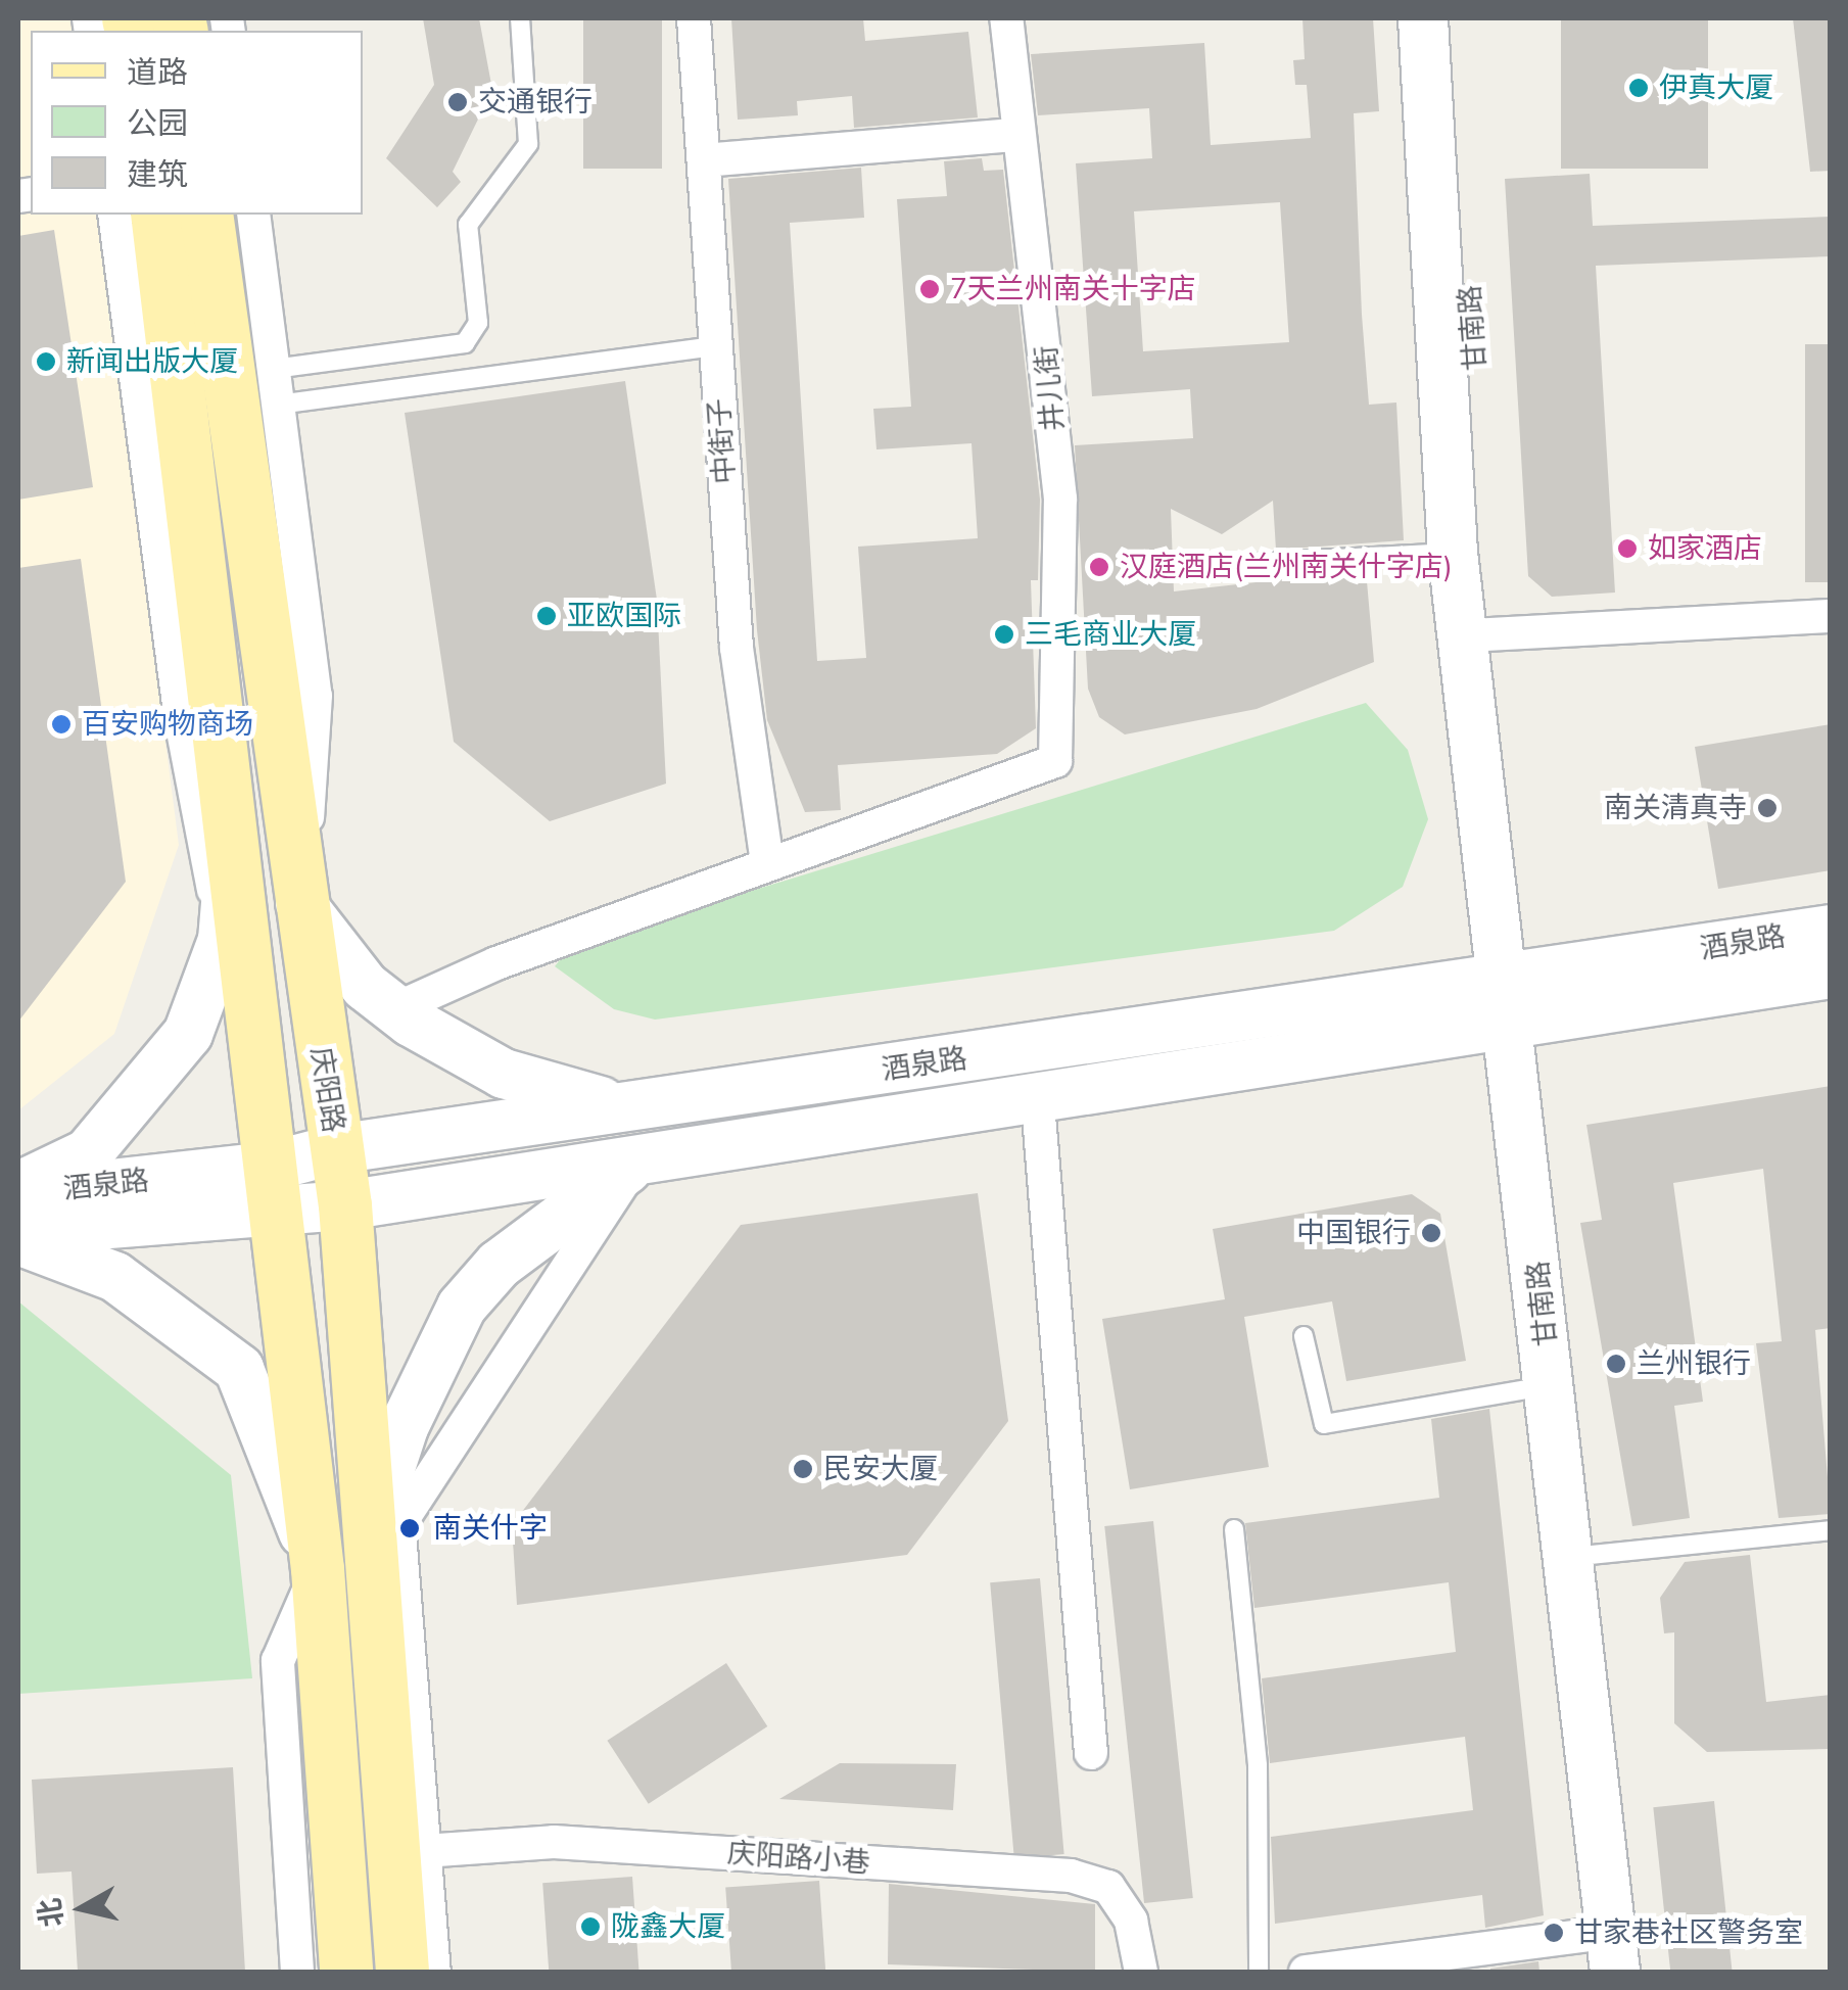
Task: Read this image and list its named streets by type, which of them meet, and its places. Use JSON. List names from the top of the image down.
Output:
{
  "streets": {
    "main road": ["甘南路", "酒泉路", "庆阳路"],
    "street": ["井儿街", "中街子", "庆阳路小巷"]
  },
  "crossings": [
    ["甘南路", "酒泉路"],
    ["井儿街", "中街子"],
    ["酒泉路", "庆阳路"],
    ["庆阳路", "庆阳路小巷"]
  ],
  "places": [
    "伊真大厦",
    "交通银行",
    "7天兰州南关十字店",
    "新闻出版大厦",
    "如家酒店",
    "汉庭酒店(兰州南关什字店)",
    "亚欧国际",
    "三毛商业大厦",
    "百安购物商场",
    "南关清真寺",
    "中国银行",
    "兰州银行",
    "民安大厦",
    "南关什字",
    "陇鑫大厦",
    "甘家巷社区警务室"
  ],
  "legend": ["道路", "公园", "建筑"],
  "north": "left"
}
